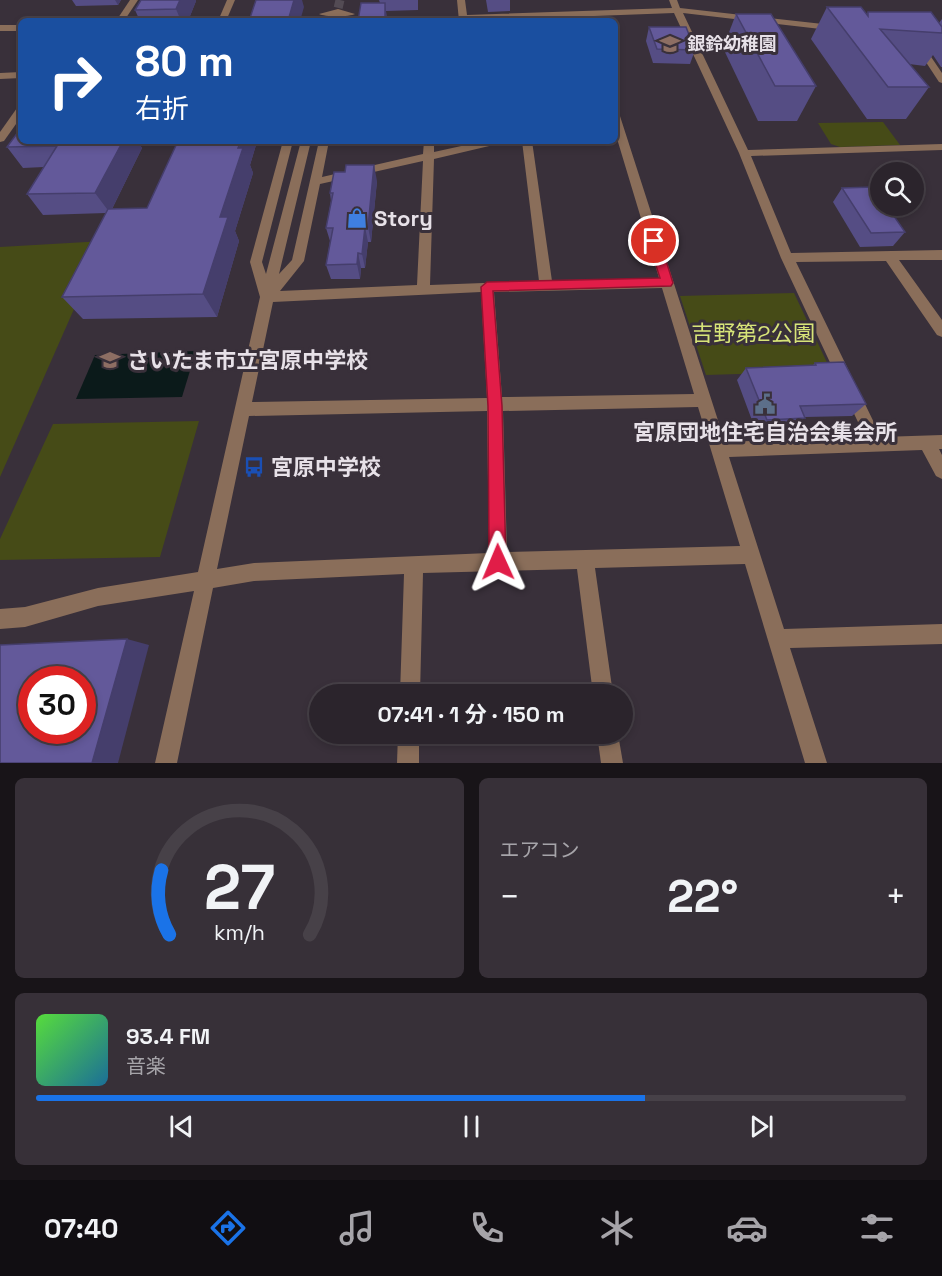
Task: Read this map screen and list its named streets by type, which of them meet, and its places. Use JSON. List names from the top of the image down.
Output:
{
  "parks": ["吉野第2公園"],
  "places": {
    "school or university": ["銀鈴幼稚園", "さいたま市立宮原中学校"],
    "shop": ["Story"],
    "public building": ["宮原団地住宅自治会集会所"],
    "bus stop": ["宮原中学校"]
  },
  "page": {
    "turn": ["80 m", "右折"],
    "limit": "30",
    "trip": "07:41 · 1 分 · 150 m",
    "tile": "エアコン",
    "heat": ["−", "22°", "+"],
    "song": ["93.4 FM", "音楽"],
    "tabs": "07:40",
    "gauge": ["27", "km/h"]
  }
}
